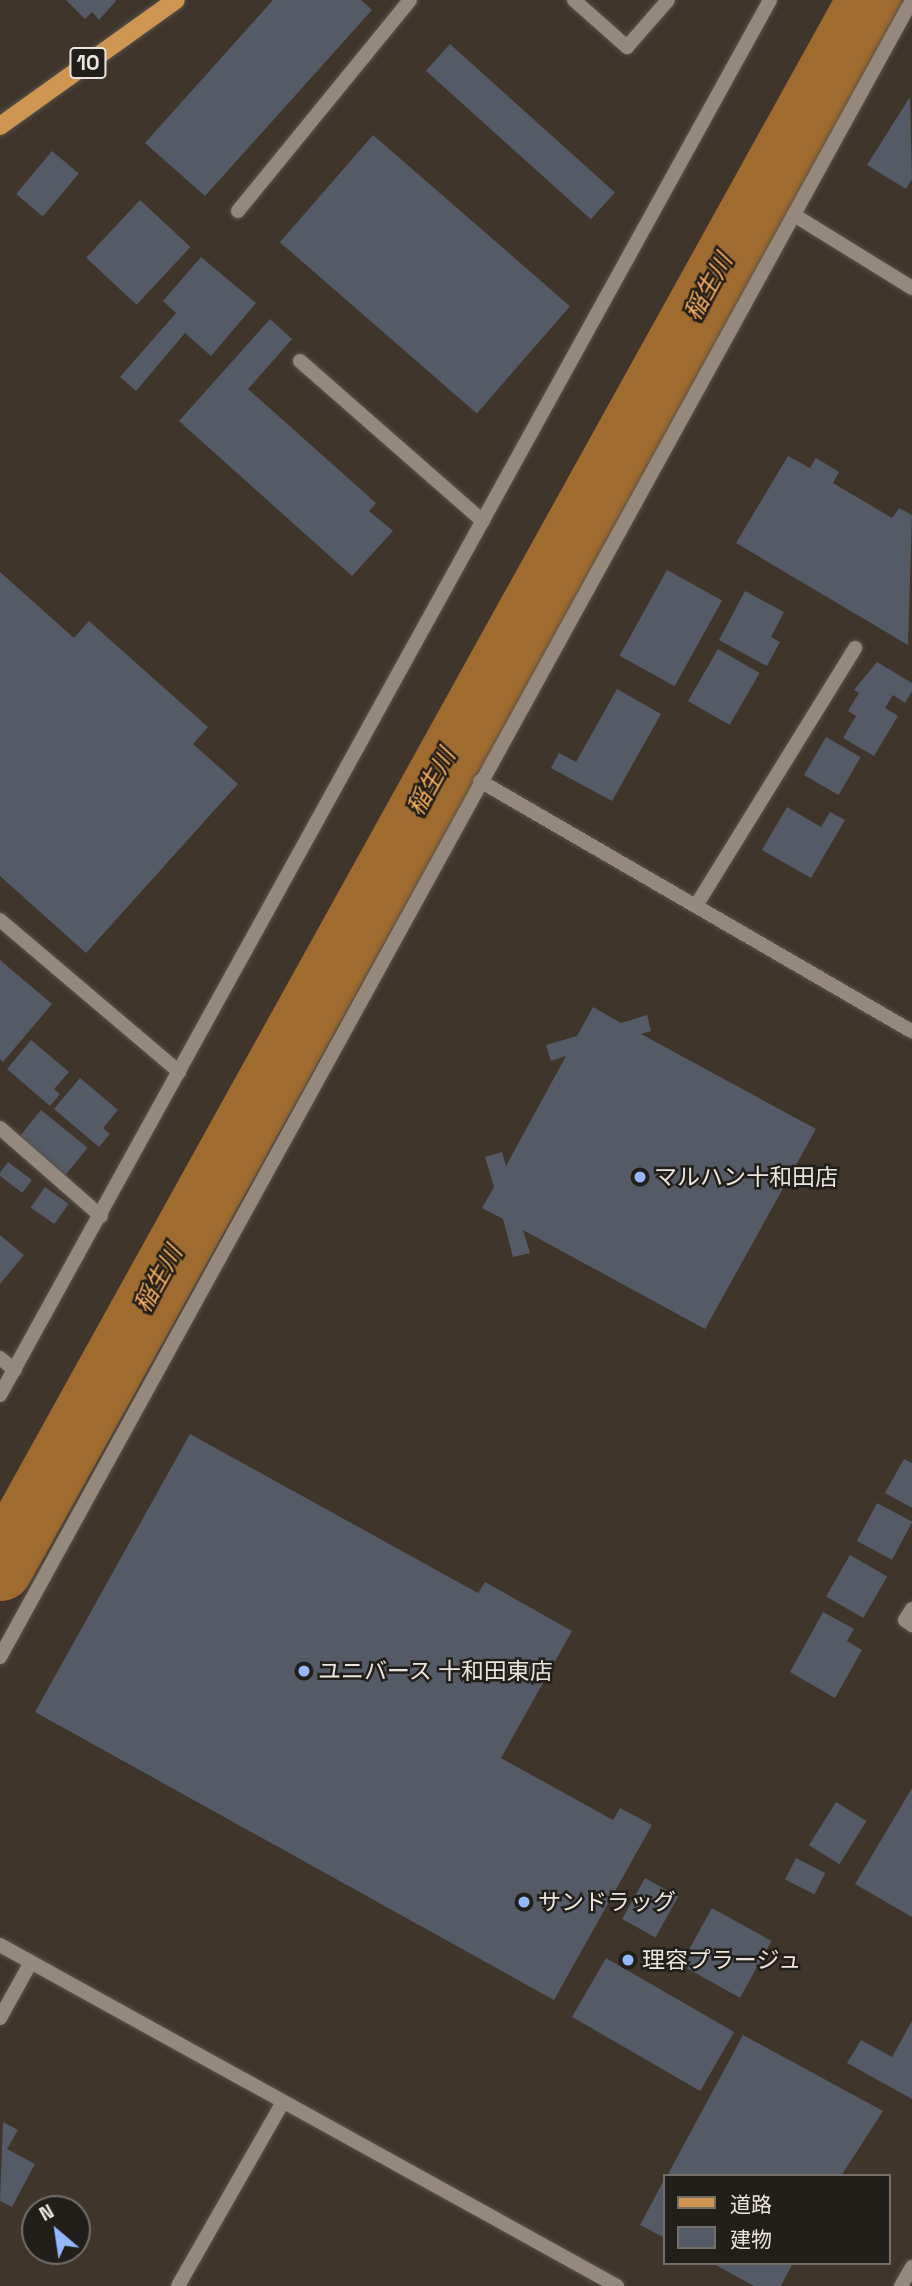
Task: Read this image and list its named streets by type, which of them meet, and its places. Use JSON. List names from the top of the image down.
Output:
{
  "streets": {
    "main road": ["10"]
  },
  "water": ["稲生川"],
  "places": [
    "マルハン十和田店",
    "ユニバース 十和田東店",
    "サンドラッグ",
    "理容プラージュ"
  ],
  "legend": ["道路", "建物"],
  "north": "top left"
}
